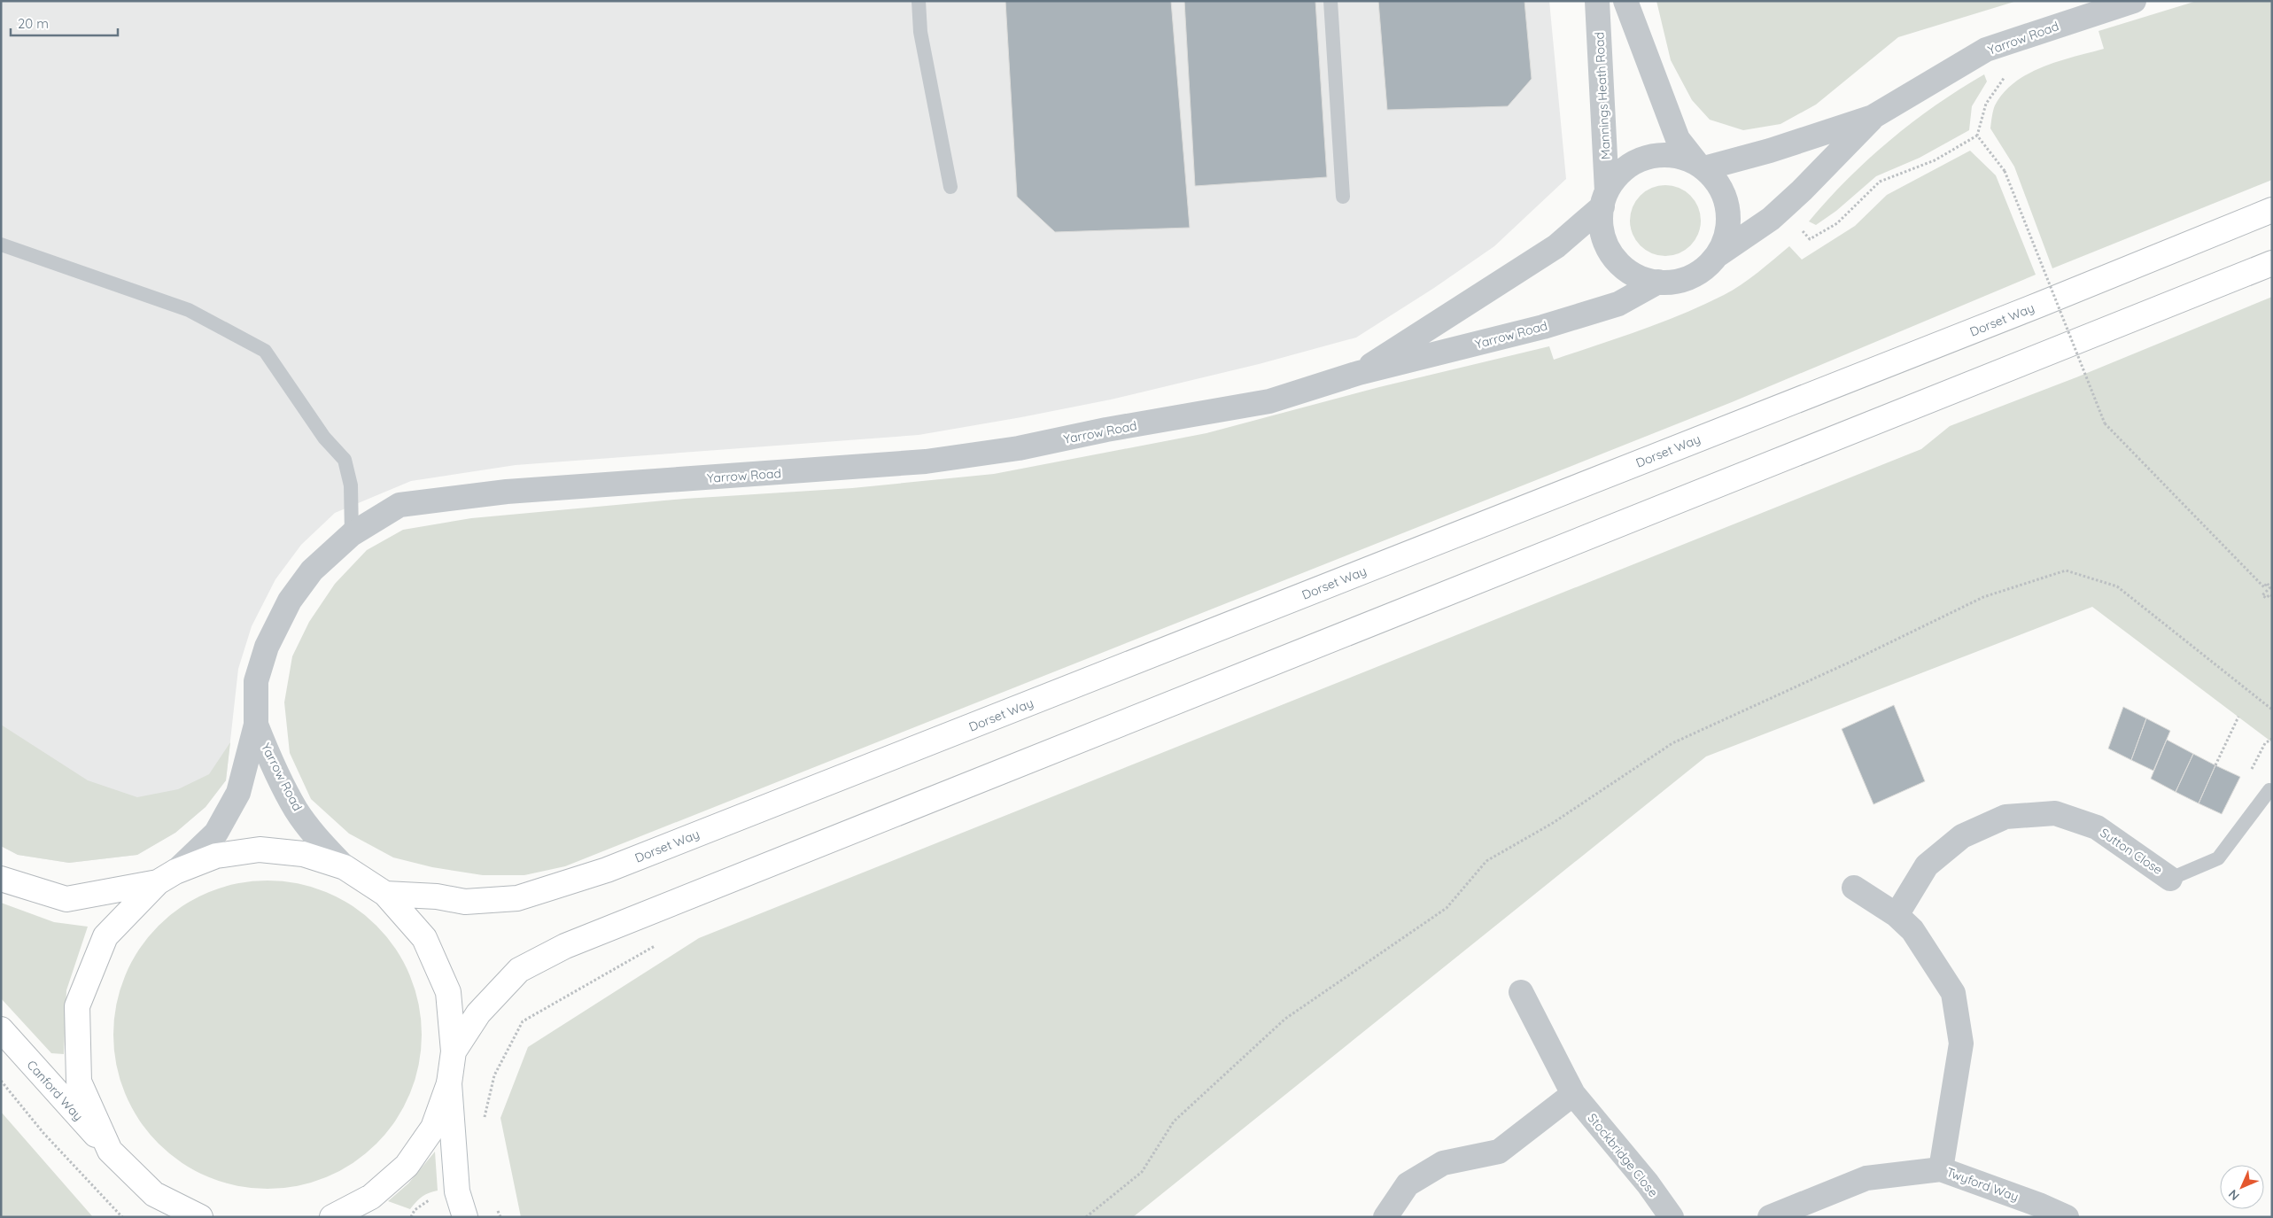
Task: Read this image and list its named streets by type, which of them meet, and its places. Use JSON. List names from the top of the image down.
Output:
{
  "streets": {
    "main road": ["Dorset Way", "Canford Way"],
    "street": [
      "Yarrow Road",
      "Mannings Heath Road",
      "Sutton Close",
      "Stockbridge Close",
      "Twyford Way"
    ]
  },
  "crossings": [
    ["Yarrow Road", "Mannings Heath Road"]
  ],
  "scale_bar": "20 m",
  "north": "bottom left"
}
